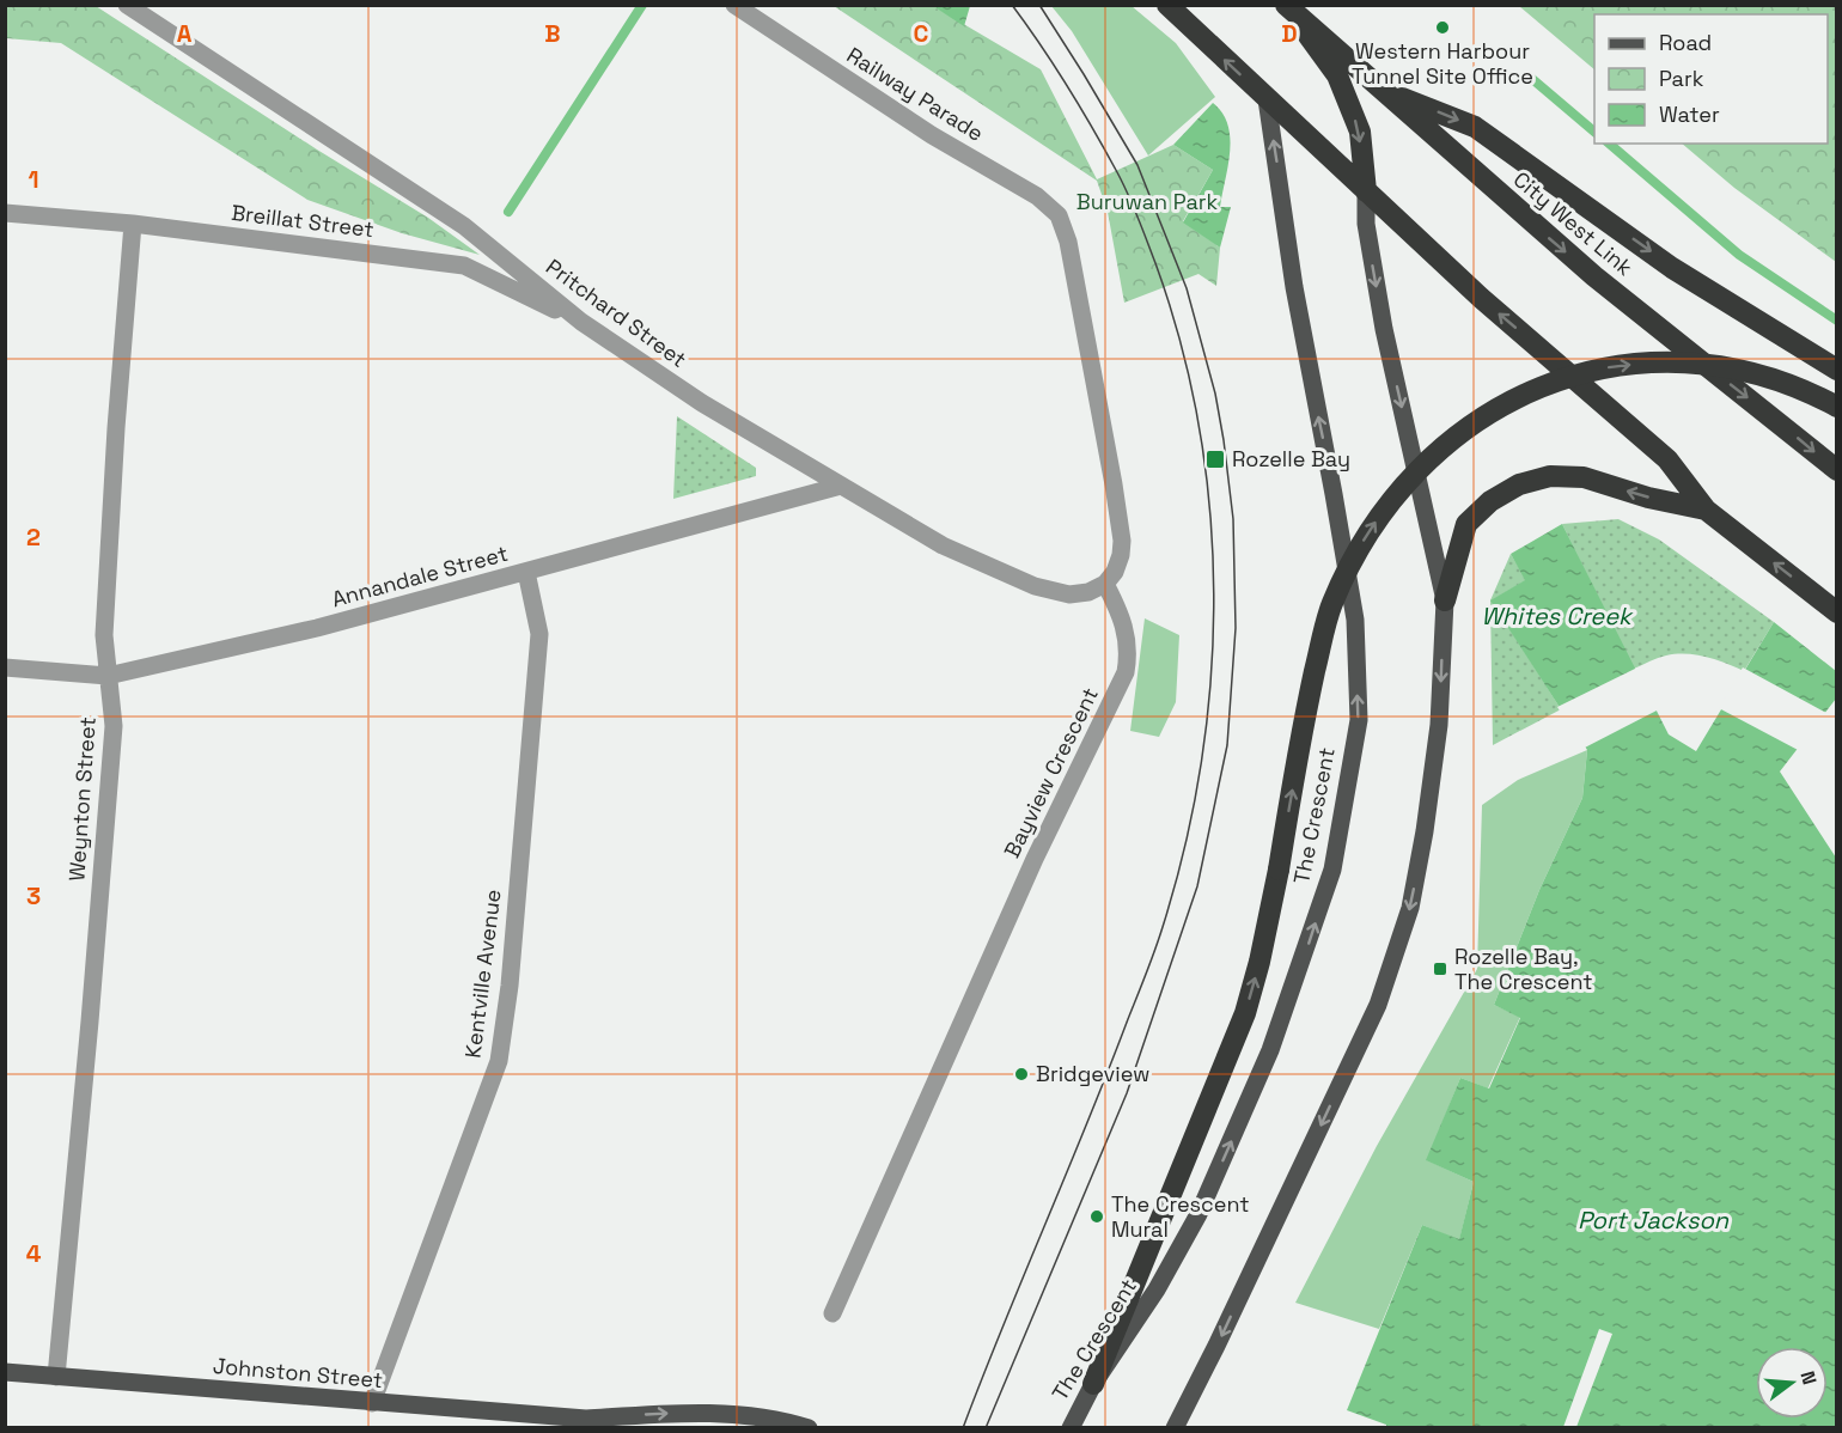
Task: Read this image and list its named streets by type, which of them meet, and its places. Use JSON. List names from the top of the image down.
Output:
{
  "streets": {
    "highway": ["City West Link"],
    "main road": ["The Crescent", "Johnston Street"],
    "street": [
      "Railway Parade",
      "Breillat Street",
      "Pritchard Street",
      "Annandale Street",
      "Bayview Crescent",
      "Weynton Street",
      "Kentville Avenue"
    ]
  },
  "crossings": [
    ["Railway Parade", "Pritchard Street"],
    ["Railway Parade", "Bayview Crescent"],
    ["Breillat Street", "Pritchard Street"],
    ["Breillat Street", "Weynton Street"],
    ["Pritchard Street", "Annandale Street"],
    ["Pritchard Street", "Bayview Crescent"],
    ["Annandale Street", "Weynton Street"],
    ["Annandale Street", "Kentville Avenue"],
    ["Weynton Street", "Johnston Street"],
    ["Kentville Avenue", "Johnston Street"]
  ],
  "water": ["Whites Creek", "Port Jackson"],
  "parks": ["Buruwan Park"],
  "places": {
    "other": ["Western Harbour Tunnel Site Office", "Bridgeview", "The Crescent Mural"],
    "transit": ["Rozelle Bay", "Rozelle Bay, The Crescent"]
  },
  "legend": ["Road", "Park", "Water"],
  "north": "right",
  "grid": {
    "columns": [
      "A",
      "B",
      "C",
      "D"
    ],
    "rows": [
      "1",
      "2",
      "3",
      "4"
    ]
  }
}
